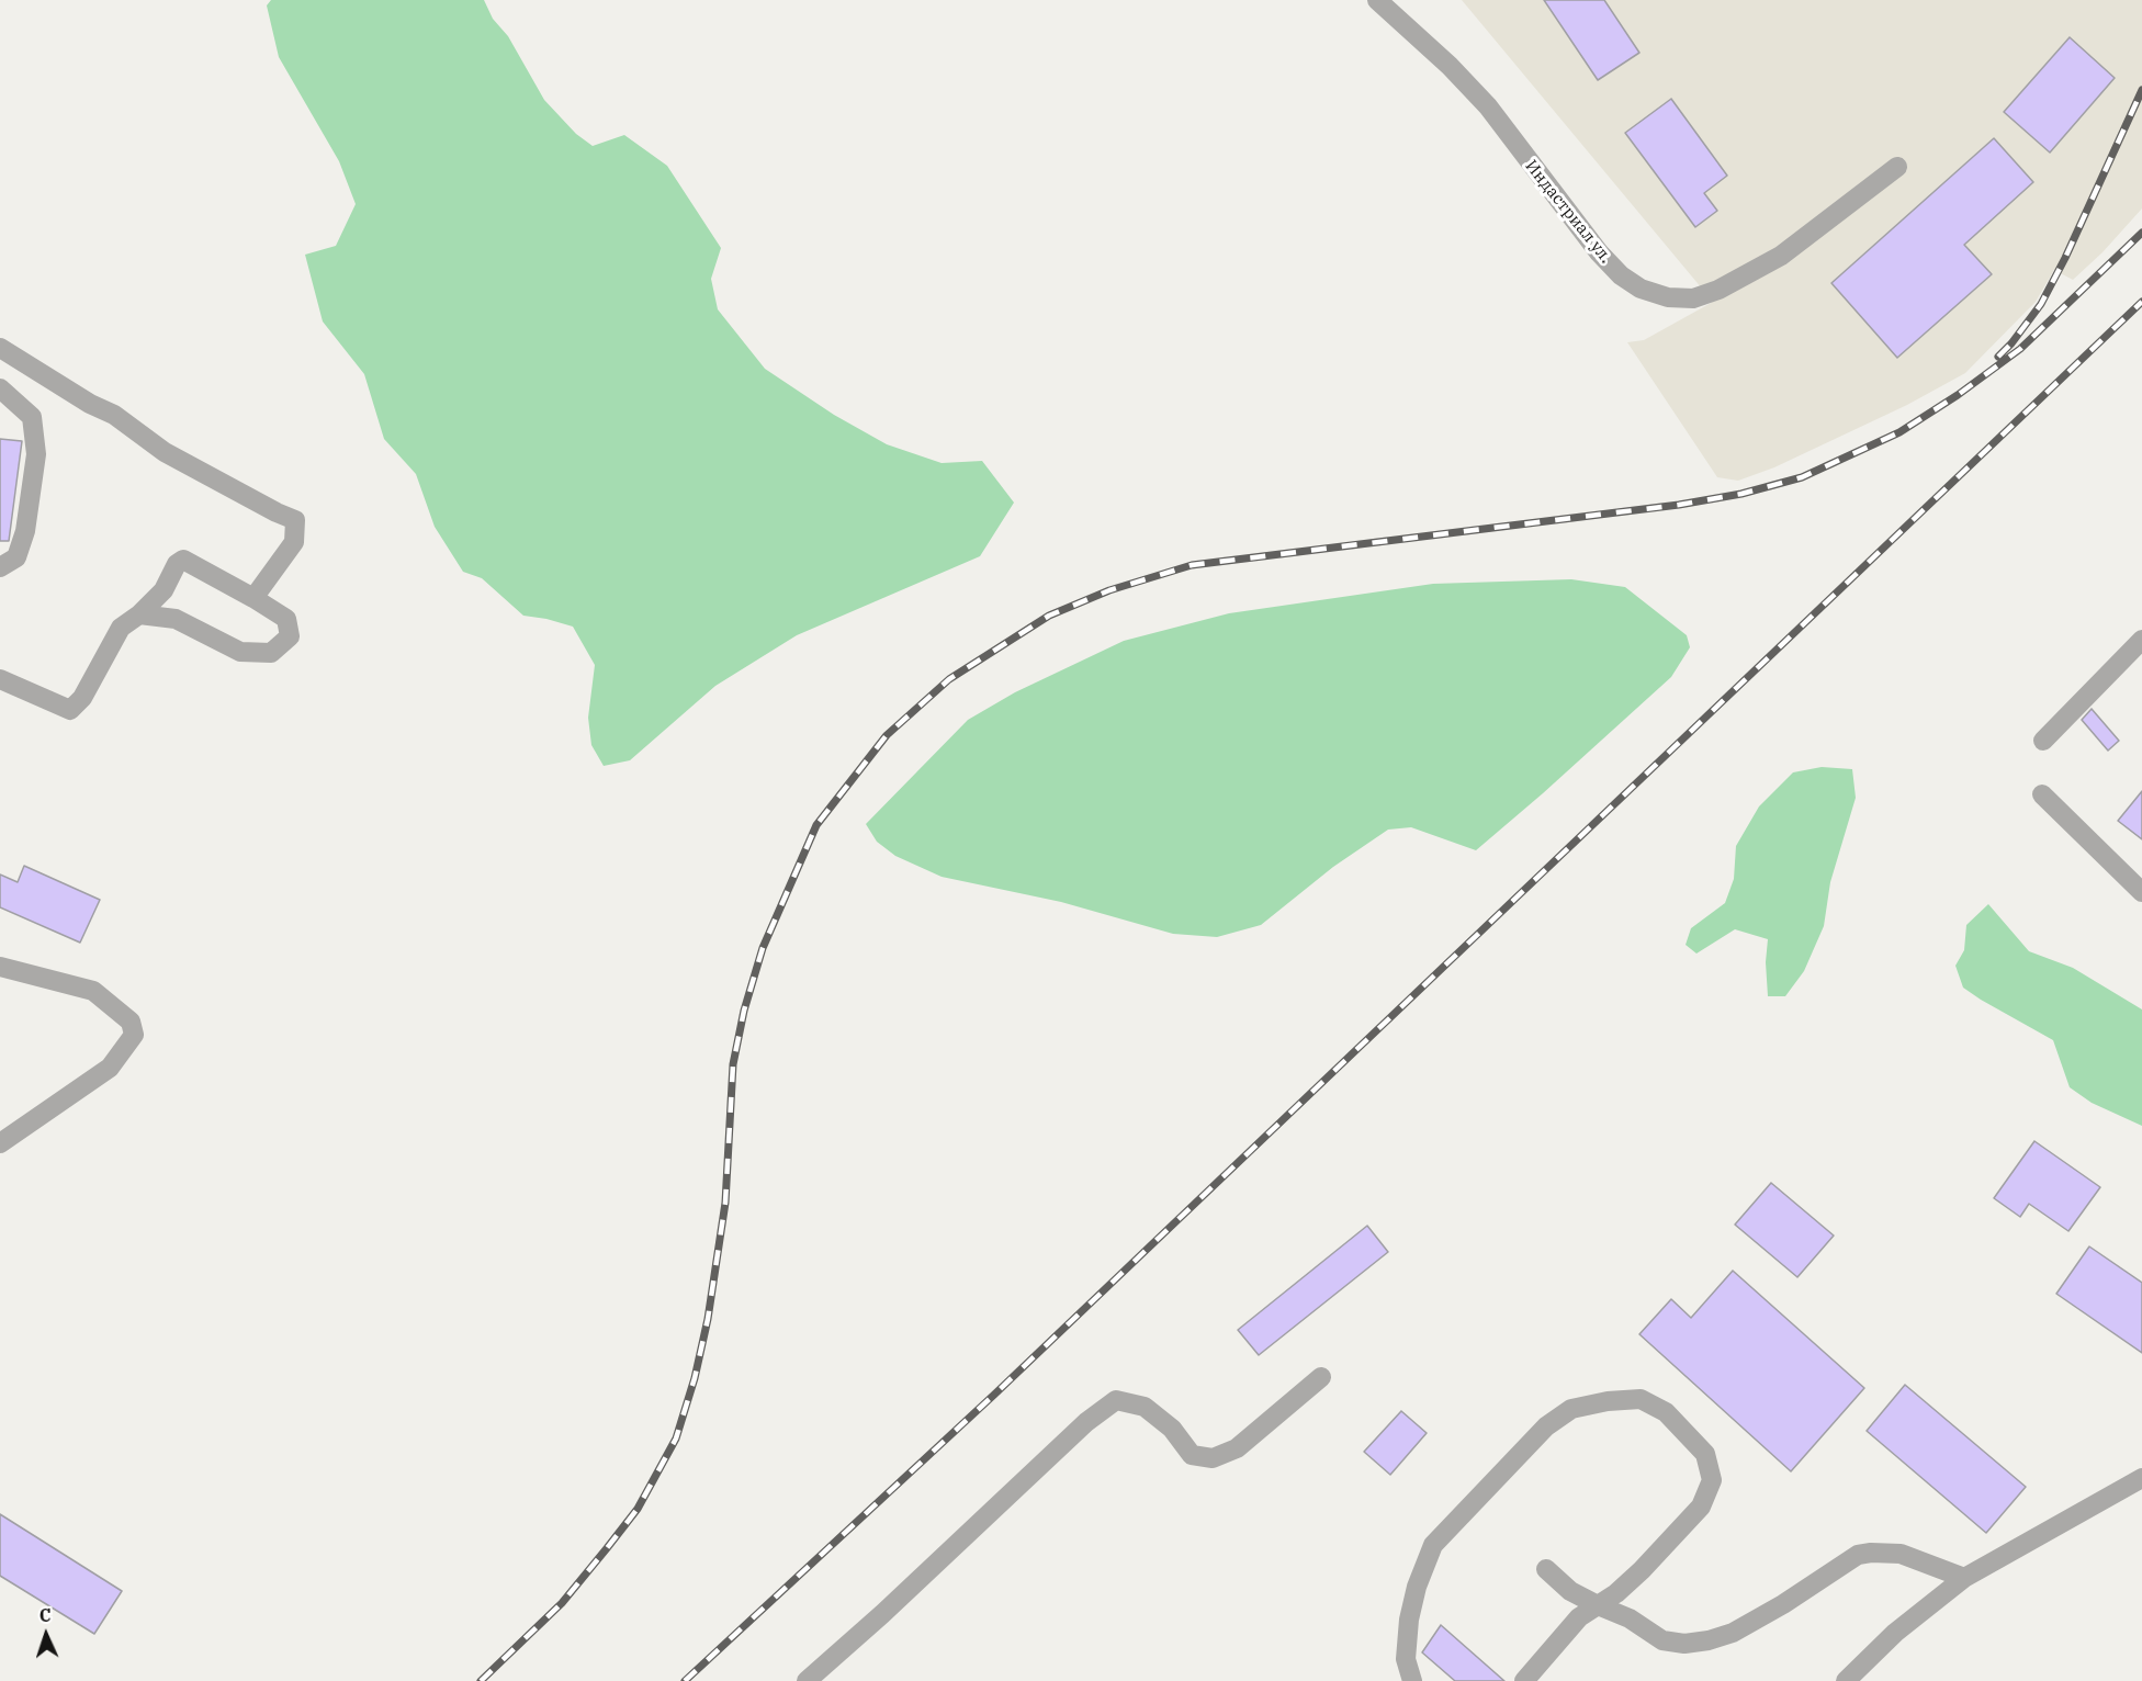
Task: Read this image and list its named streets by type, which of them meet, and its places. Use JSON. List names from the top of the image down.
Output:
{
  "streets": {
    "street": ["Индастриал ул."]
  },
  "north": "top"
}
